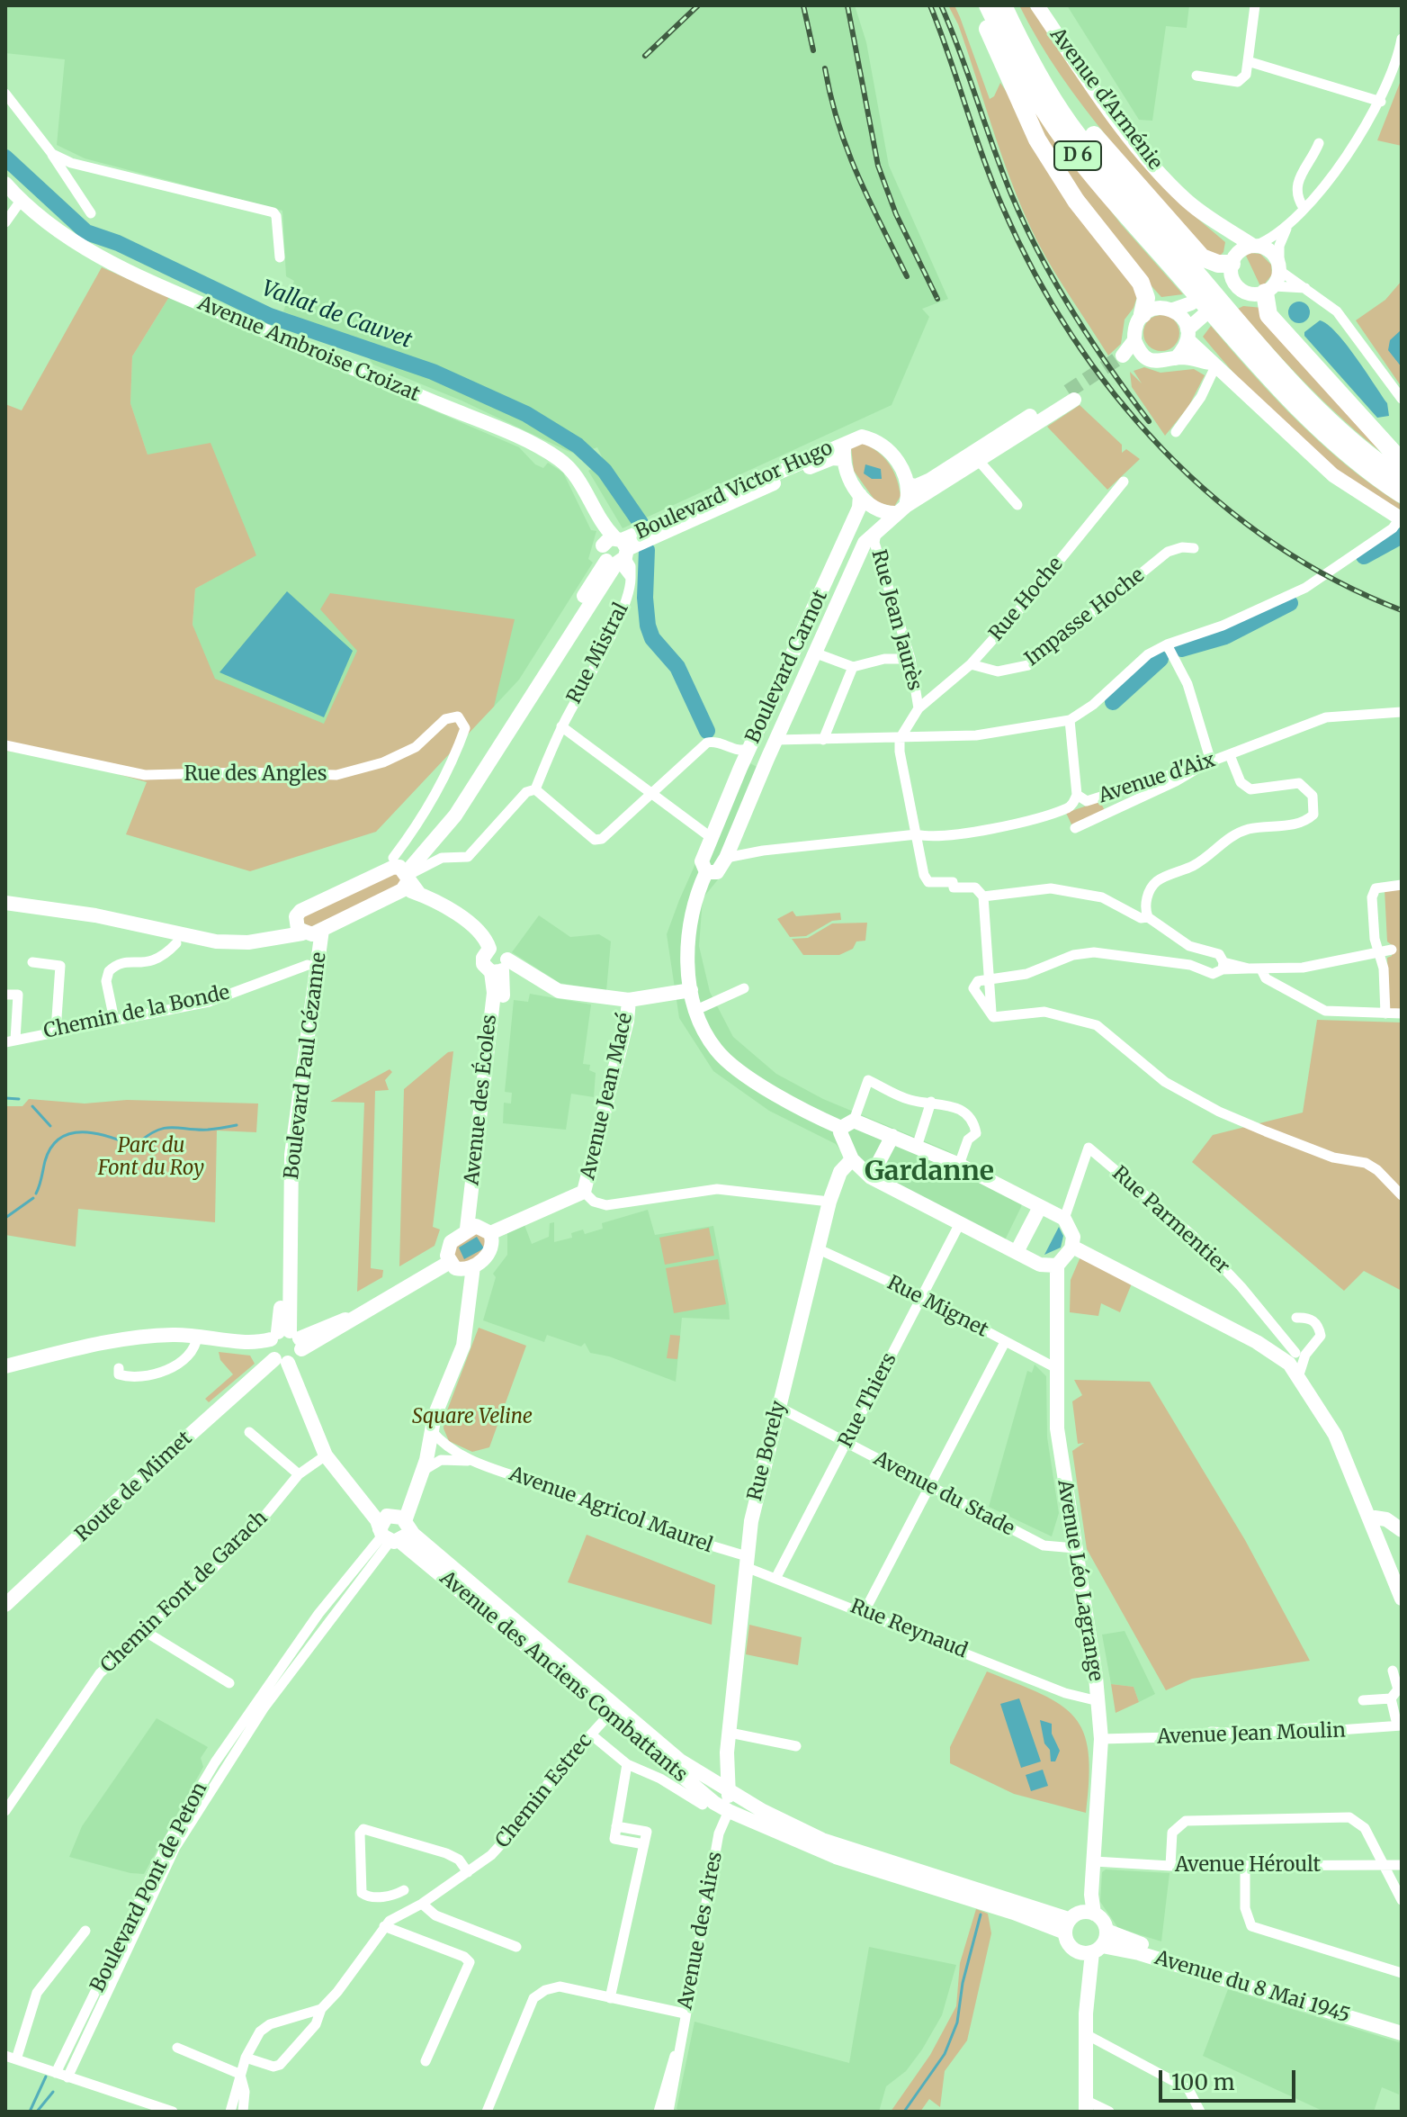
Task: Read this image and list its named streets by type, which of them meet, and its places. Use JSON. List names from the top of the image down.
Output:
{
  "streets": {
    "highway": ["D 6"],
    "main road": [
      "Avenue d'Arménie",
      "Avenue Ambroise Croizat",
      "Boulevard Victor Hugo",
      "Boulevard Carnot",
      "Boulevard Paul Cézanne",
      "Avenue Jean Macé",
      "Avenue des Écoles",
      "Rue Borely",
      "Route de Mimet",
      "Avenue Léo Lagrange",
      "Avenue des Anciens Combattants",
      "Avenue du 8 Mai 1945"
    ],
    "street": [
      "Rue Hoche",
      "Impasse Hoche",
      "Rue Jean Jaurès",
      "Rue Mistral",
      "Rue des Angles",
      "Avenue d'Aix",
      "Chemin de la Bonde",
      "Rue Parmentier",
      "Rue Mignet",
      "Rue Thiers",
      "Avenue du Stade",
      "Avenue Agricol Maurel",
      "Chemin Font de Garach",
      "Rue Reynaud",
      "Avenue Jean Moulin",
      "Chemin Estrec",
      "Avenue Héroult",
      "Boulevard Pont de Peton",
      "Avenue des Aires"
    ]
  },
  "crossings": [
    ["Avenue Ambroise Croizat", "Boulevard Victor Hugo"],
    ["Avenue Ambroise Croizat", "Rue Mistral"],
    ["Boulevard Victor Hugo", "Rue Mistral"],
    ["Boulevard Victor Hugo", "Boulevard Carnot"],
    ["Rue Hoche", "Impasse Hoche"],
    ["Rue Hoche", "Rue Jean Jaurès"],
    ["Rue Jean Jaurès", "Boulevard Carnot"],
    ["Rue Mistral", "Boulevard Carnot"],
    ["Rue Mistral", "Rue des Angles"],
    ["Boulevard Carnot", "Avenue d'Aix"],
    ["Boulevard Carnot", "Rue Parmentier"],
    ["Boulevard Carnot", "Avenue Léo Lagrange"],
    ["Chemin de la Bonde", "Boulevard Paul Cézanne"],
    ["Boulevard Paul Cézanne", "Route de Mimet"],
    ["Boulevard Paul Cézanne", "Chemin Font de Garach"],
    ["Boulevard Paul Cézanne", "Avenue des Anciens Combattants"],
    ["Boulevard Paul Cézanne", "Boulevard Pont de Peton"],
    ["Rue Parmentier", "Avenue Léo Lagrange"],
    ["Rue Mignet", "Rue Thiers"],
    ["Rue Mignet", "Rue Borely"],
    ["Rue Mignet", "Avenue Léo Lagrange"],
    ["Rue Thiers", "Avenue du Stade"],
    ["Rue Thiers", "Rue Reynaud"],
    ["Rue Borely", "Avenue du Stade"],
    ["Rue Borely", "Avenue Agricol Maurel"],
    ["Rue Borely", "Rue Reynaud"],
    ["Rue Borely", "Avenue des Anciens Combattants"],
    ["Avenue du Stade", "Avenue Léo Lagrange"],
    ["Avenue Agricol Maurel", "Rue Reynaud"],
    ["Avenue Léo Lagrange", "Rue Reynaud"],
    ["Avenue Léo Lagrange", "Avenue des Anciens Combattants"],
    ["Avenue Léo Lagrange", "Avenue Jean Moulin"],
    ["Avenue Léo Lagrange", "Avenue Héroult"],
    ["Avenue des Anciens Combattants", "Chemin Estrec"],
    ["Avenue des Anciens Combattants", "Boulevard Pont de Peton"],
    ["Avenue des Anciens Combattants", "Avenue des Aires"]
  ],
  "districts": ["Gardanne"],
  "water": ["Vallat de Cauvet"],
  "parks": ["Parc du Font du Roy", "Square Veline"],
  "scale_bar": "100 m"
}
